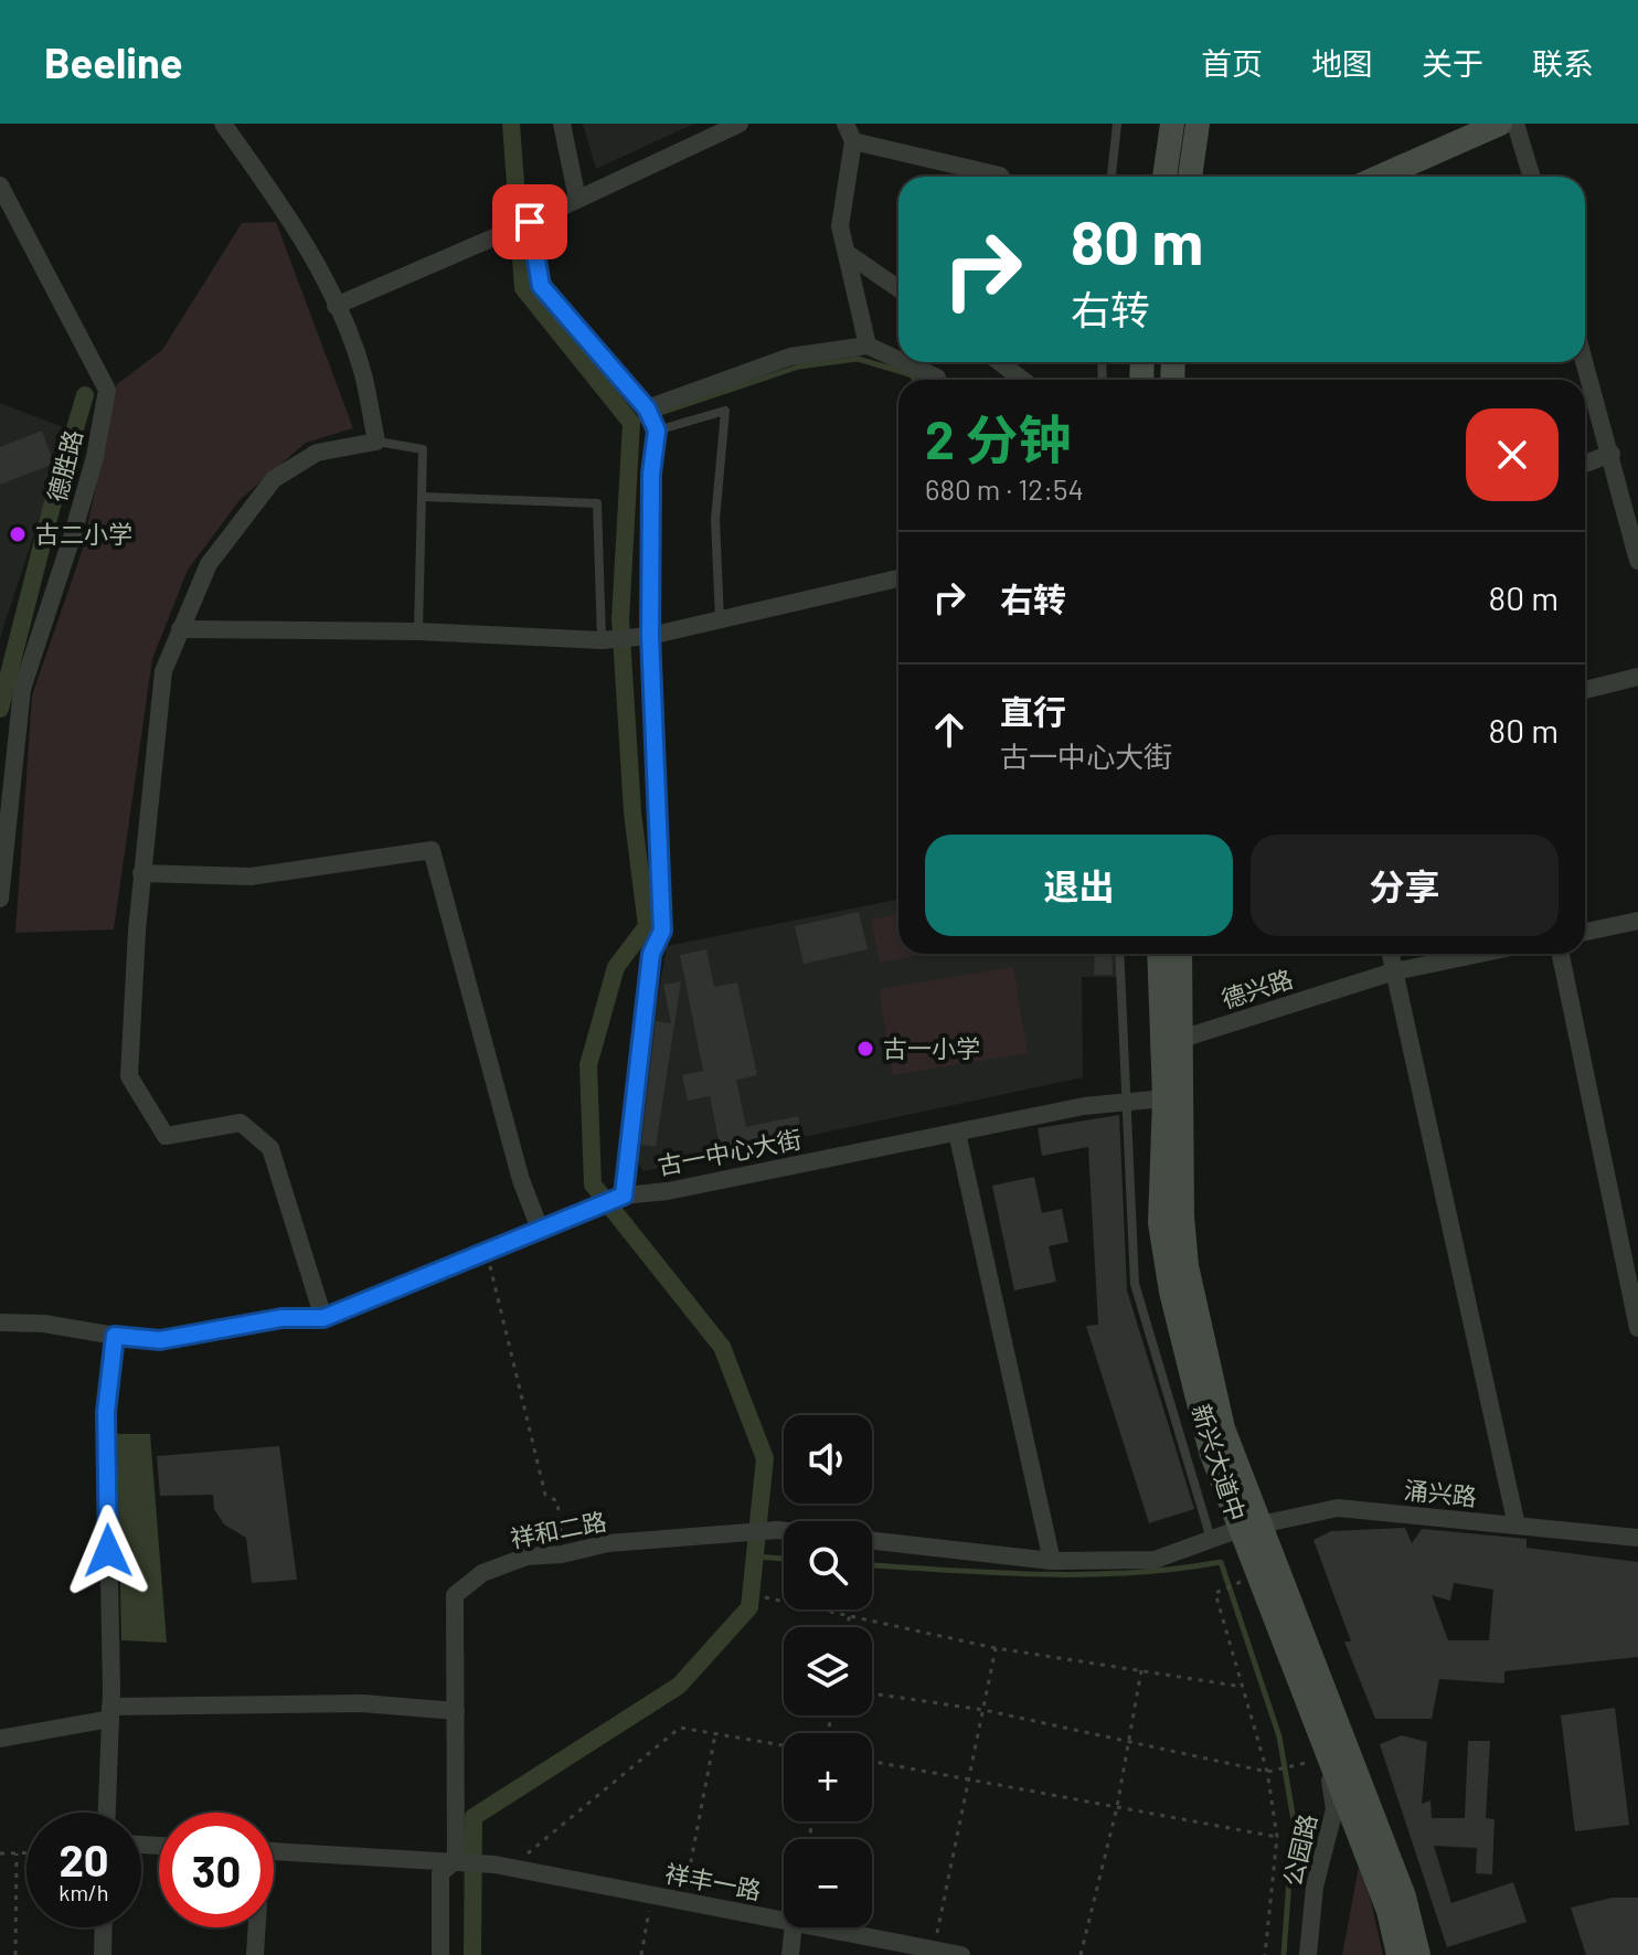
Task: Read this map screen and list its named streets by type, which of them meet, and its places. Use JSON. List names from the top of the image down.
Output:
{
  "streets": {
    "main road": ["新兴大道中"],
    "street": [
      "德胜路",
      "德兴路",
      "古一中心大街",
      "涌兴路",
      "祥和二路",
      "公园路",
      "祥丰一路"
    ]
  },
  "crossings": [
    ["德兴路", "新兴大道中"],
    ["古一中心大街", "新兴大道中"],
    ["新兴大道中", "涌兴路"],
    ["新兴大道中", "公园路"],
    ["祥和二路", "祥丰一路"]
  ],
  "places": ["古二小学", "古一小学"],
  "page": {
    "header": "Beeline",
    "nav": [
      "首页",
      "地图",
      "关于",
      "联系"
    ],
    "turn": ["80 m", "右转"],
    "heading": ["2 分钟", "680 m · 12:54"],
    "list": [
      {
        "name": "右转",
        "value": "80 m"
      },
      {
        "name": "直行",
        "note": "古一中心大街",
        "value": "80 m"
      }
    ],
    "buttons": ["退出", "分享"],
    "map_buttons": ["+", "−"],
    "speed": "20 km/h",
    "limit": "30"
  }
}
